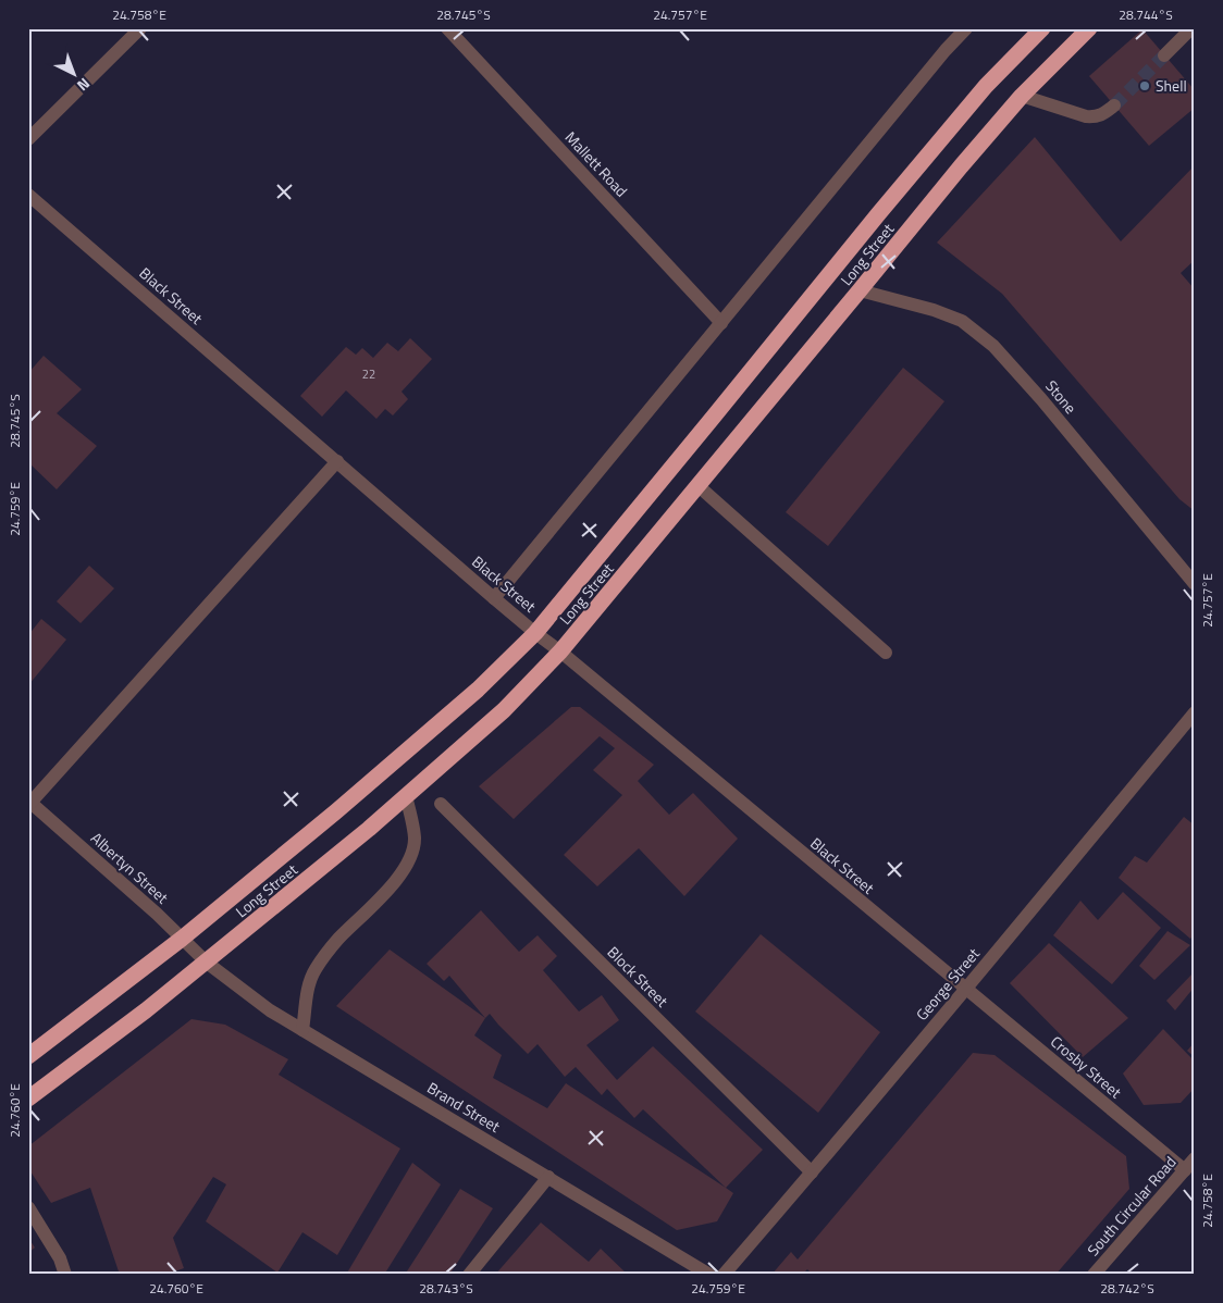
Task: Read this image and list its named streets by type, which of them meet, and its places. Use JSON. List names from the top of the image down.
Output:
{
  "streets": {
    "highway": ["Long Street"],
    "street": [
      "Mallett Road",
      "Black Street",
      "Stone",
      "Albertyn Street",
      "Block Street",
      "George Street",
      "Crosby Street",
      "Brand Street",
      "South Circular Road"
    ]
  },
  "crossings": [
    ["Long Street", "Black Street"],
    ["Long Street", "Stone"],
    ["Long Street", "Albertyn Street"],
    ["Long Street", "Brand Street"],
    ["Black Street", "George Street"],
    ["Black Street", "Crosby Street"],
    ["Albertyn Street", "Brand Street"],
    ["Block Street", "George Street"],
    ["George Street", "Crosby Street"],
    ["Crosby Street", "South Circular Road"]
  ],
  "places": ["Shell"],
  "house_numbers": ["22"],
  "north": "bottom right",
  "coordinates": [
    "24.758°E",
    "28.745°S",
    "24.757°E",
    "28.744°S",
    "24.759°E",
    "24.760°E",
    "28.743°S",
    "28.742°S"
  ]
}
